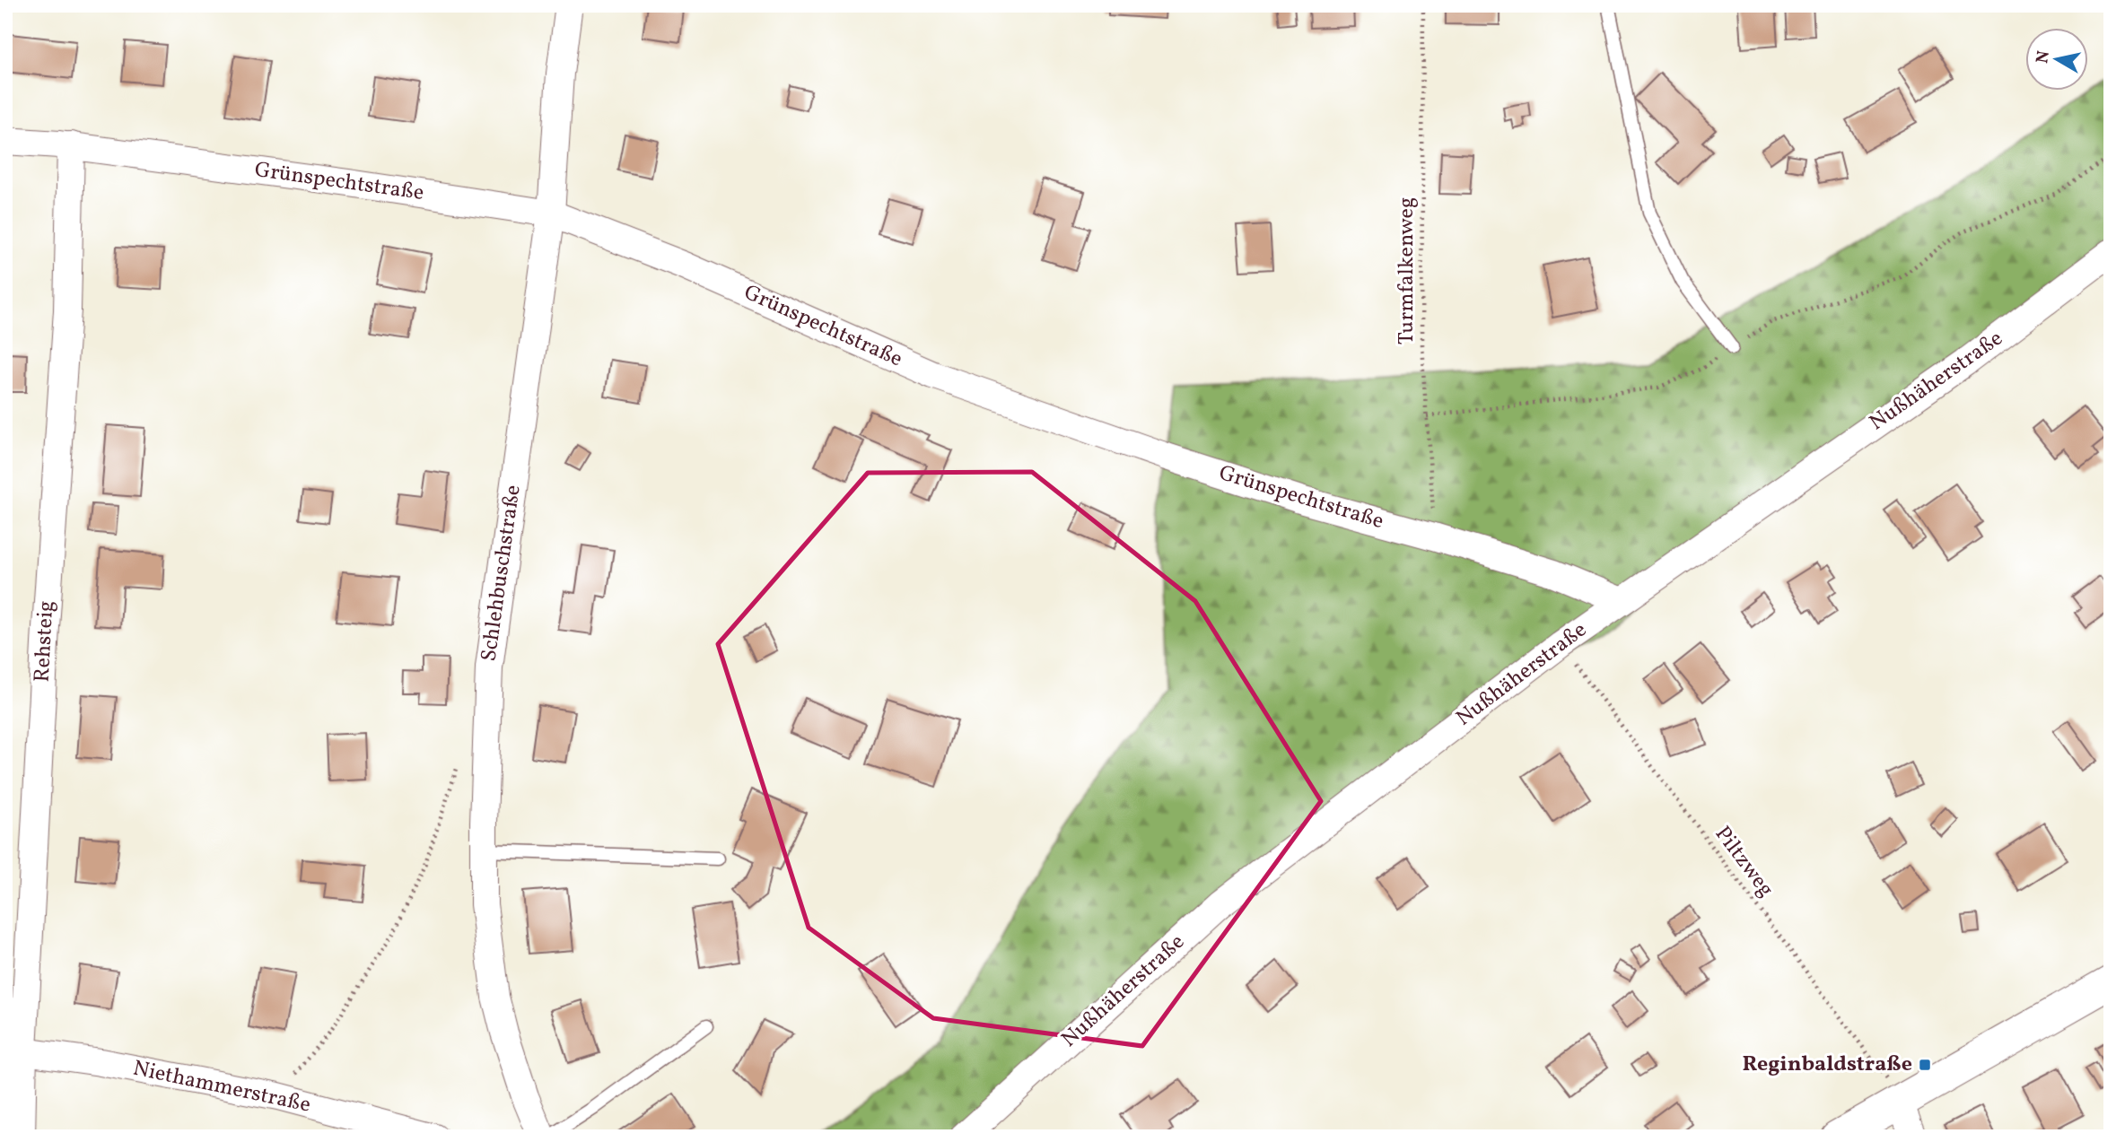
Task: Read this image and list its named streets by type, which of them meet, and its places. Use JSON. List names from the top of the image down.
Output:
{
  "streets": {
    "street": [
      "Grünspechtstraße",
      "Nußhäherstraße",
      "Schlehbuschstraße",
      "Rehsteig",
      "Niethammerstraße"
    ],
    "path": ["Turmfalkenweg", "Piltzweg"]
  },
  "crossings": [
    ["Grünspechtstraße", "Turmfalkenweg"],
    ["Grünspechtstraße", "Nußhäherstraße"],
    ["Grünspechtstraße", "Schlehbuschstraße"],
    ["Grünspechtstraße", "Rehsteig"],
    ["Nußhäherstraße", "Piltzweg"],
    ["Rehsteig", "Niethammerstraße"]
  ],
  "places": {
    "transit": ["Reginbaldstraße"]
  },
  "north": "left"
}
